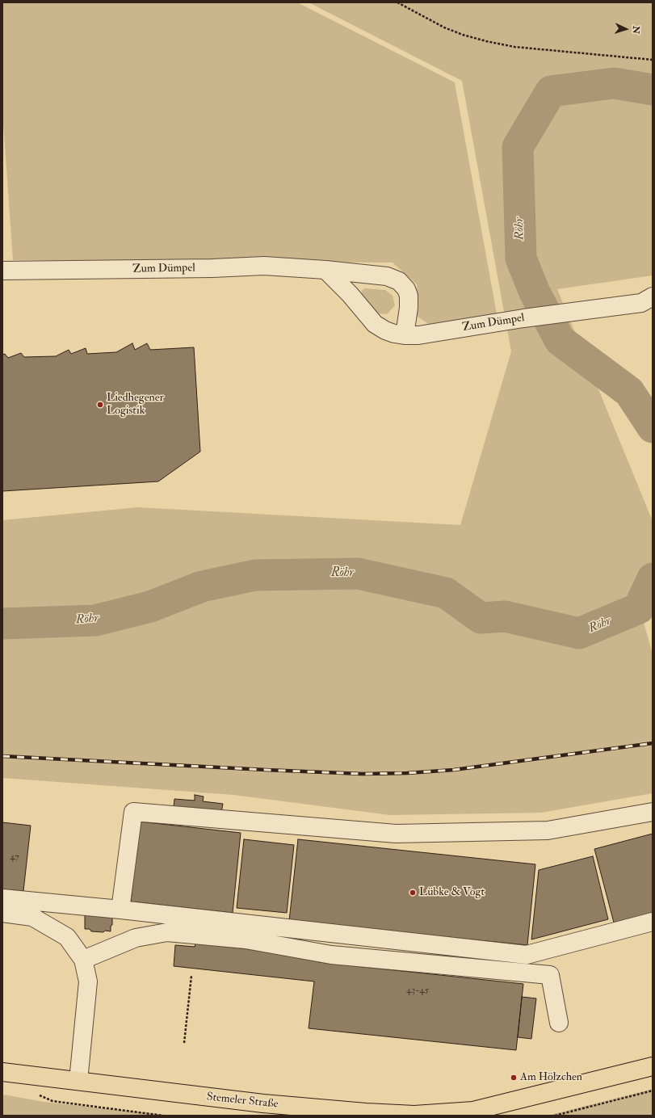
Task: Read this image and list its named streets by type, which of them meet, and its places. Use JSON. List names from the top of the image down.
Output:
{
  "streets": {
    "main road": ["Stemeler Straße"],
    "street": ["Zum Dümpel"]
  },
  "water": ["Röhr"],
  "places": ["Liedhegener Logistik", "Lübke & Vogt", "Am Hölzchen"],
  "house_numbers": ["47", "43-45"],
  "north": "right"
}
